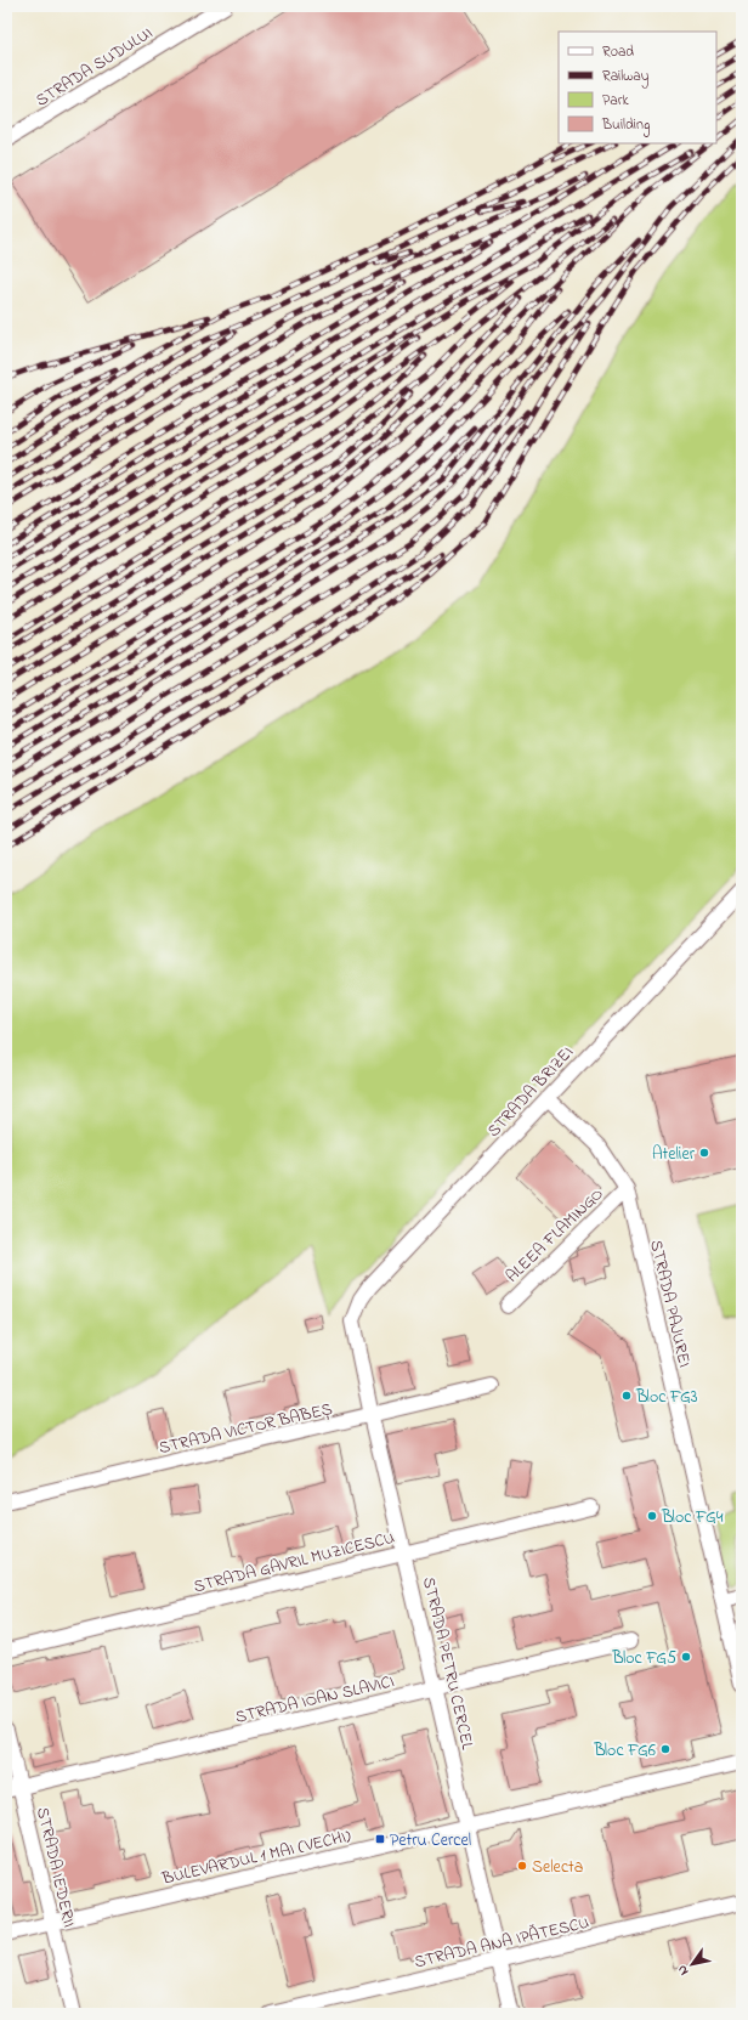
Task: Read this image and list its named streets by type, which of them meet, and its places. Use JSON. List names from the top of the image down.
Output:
{
  "streets": {
    "street": [
      "STRADA SUDULUI",
      "STRADA BRIZEI",
      "ALEEA FLAMINGO",
      "STRADA PAJUREI",
      "STRADA VICTOR BABEȘ",
      "STRADA GAVRIL MUZICESCU",
      "STRADA PETRU CERCEL",
      "STRADA IOAN SLAVICI",
      "BULEVARDUL 1 MAI (VECHI)",
      "STRADA IEDERII",
      "STRADA ANA IPĂTESCU"
    ]
  },
  "crossings": [
    ["STRADA BRIZEI", "STRADA PAJUREI"],
    ["STRADA BRIZEI", "STRADA PETRU CERCEL"],
    ["ALEEA FLAMINGO", "STRADA PAJUREI"],
    ["STRADA VICTOR BABEȘ", "STRADA PETRU CERCEL"],
    ["STRADA GAVRIL MUZICESCU", "STRADA PETRU CERCEL"],
    ["STRADA PETRU CERCEL", "STRADA IOAN SLAVICI"],
    ["STRADA PETRU CERCEL", "BULEVARDUL 1 MAI (VECHI)"],
    ["STRADA PETRU CERCEL", "STRADA ANA IPĂTESCU"],
    ["STRADA IOAN SLAVICI", "STRADA IEDERII"],
    ["BULEVARDUL 1 MAI (VECHI)", "STRADA IEDERII"]
  ],
  "places": {
    "other": [
      "Atelier",
      "Bloc FG3",
      "Bloc FG4",
      "Bloc FG5",
      "Bloc FG6",
      "Selecta"
    ],
    "transit": ["Petru Cercel"]
  },
  "legend": [
    "Road",
    "Railway",
    "Park",
    "Building"
  ],
  "north": "bottom left"
}
